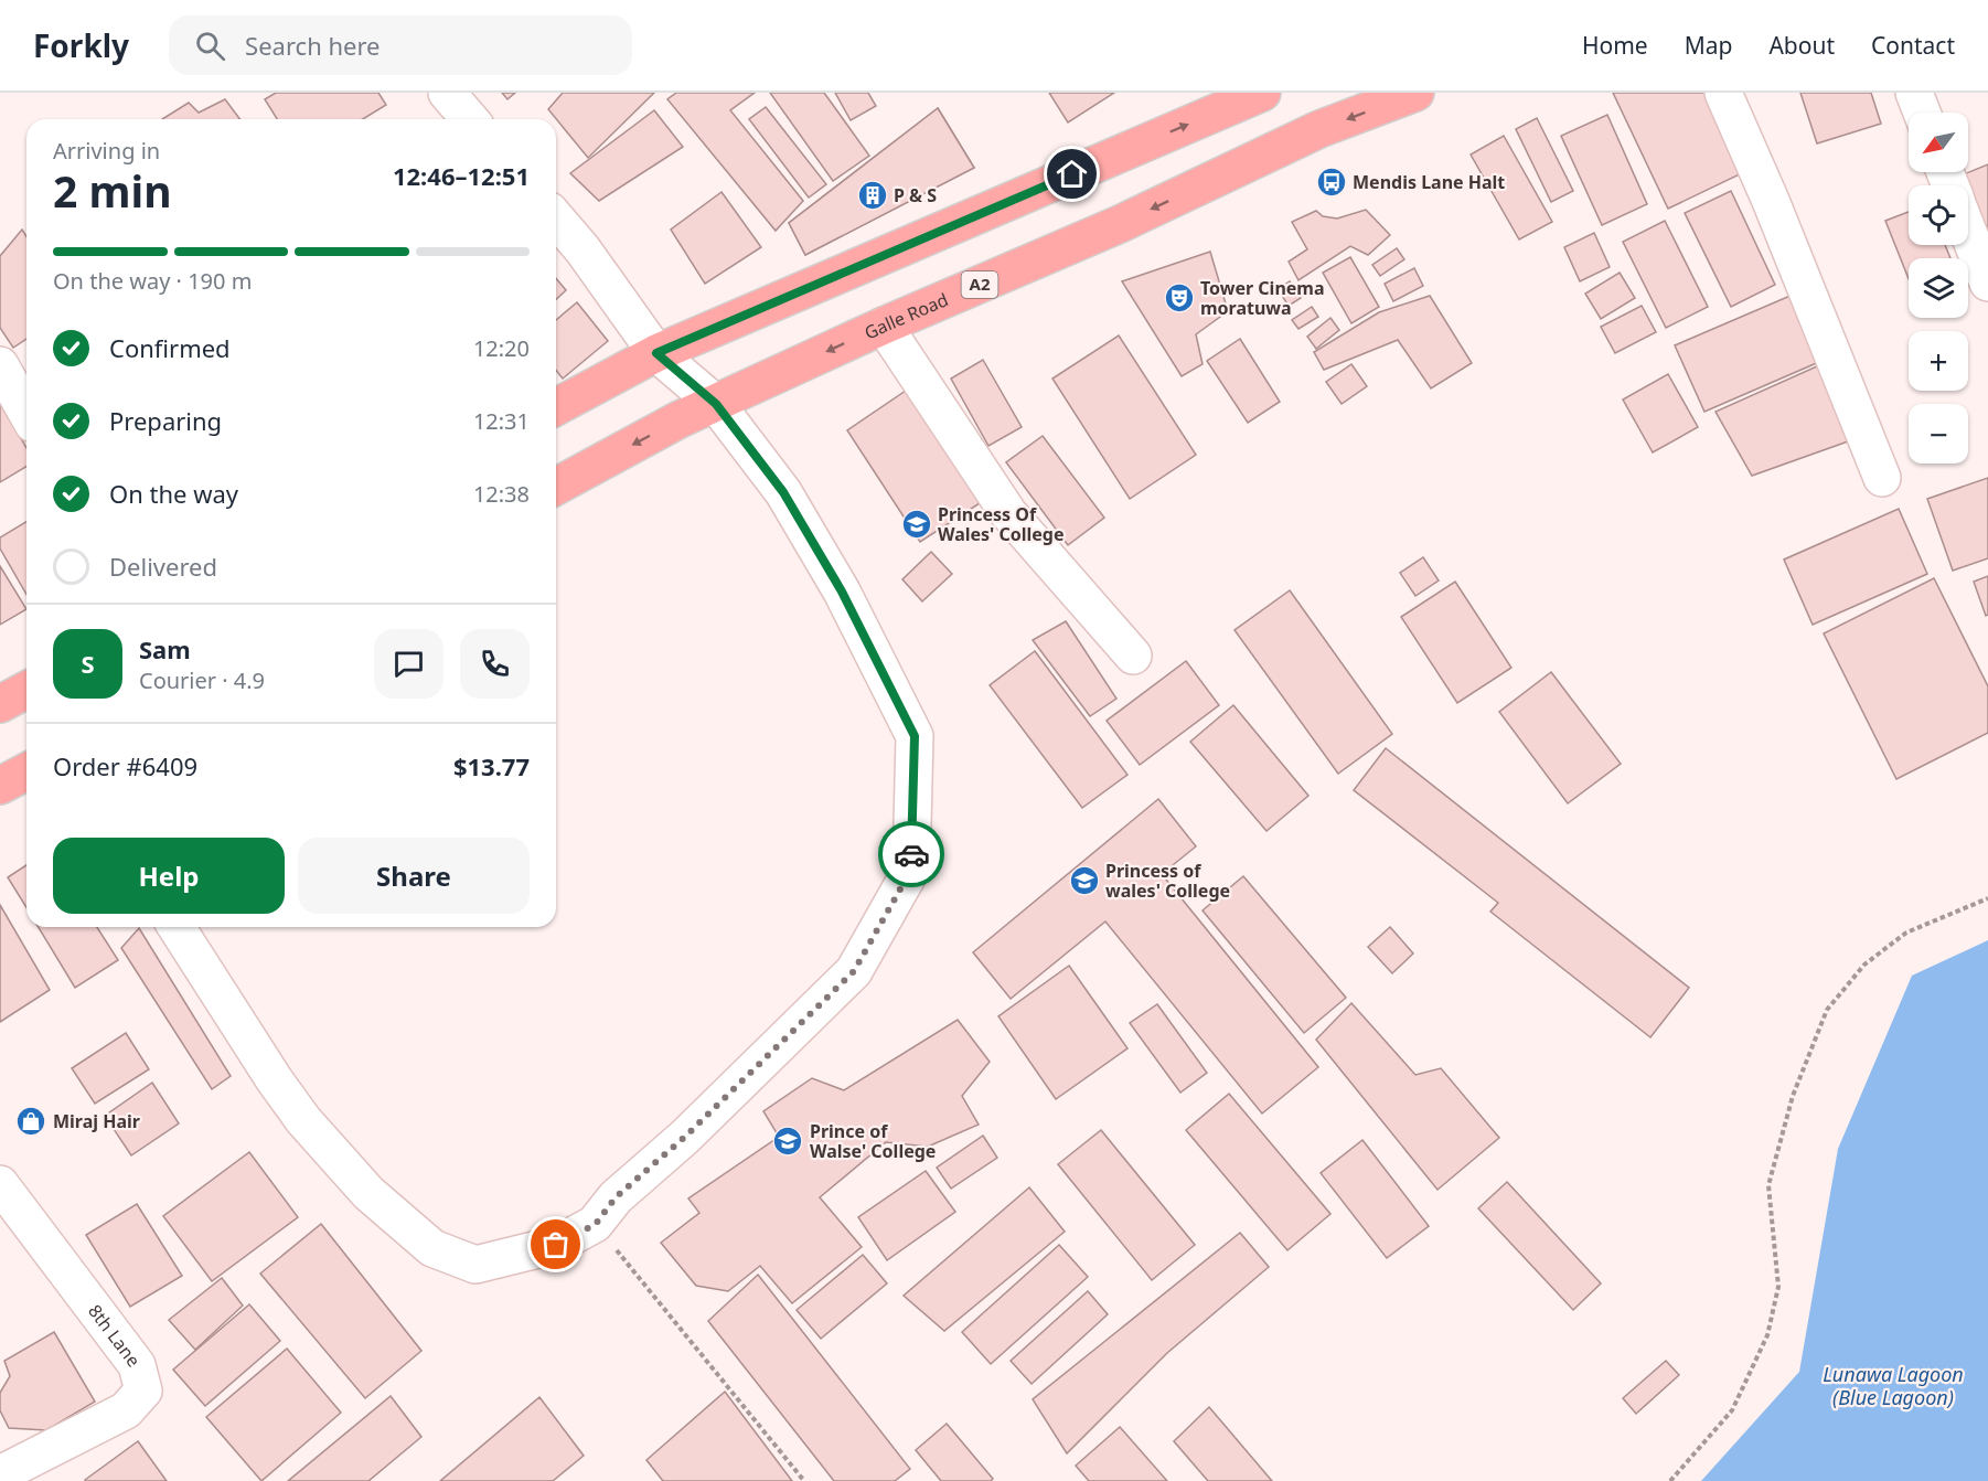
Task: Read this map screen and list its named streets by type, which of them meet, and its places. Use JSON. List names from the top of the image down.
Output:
{
  "streets": {
    "highway": ["A2", "Galle Road"],
    "street": ["8th Lane"]
  },
  "water": ["Lunawa Lagoon (Blue Lagoon)"],
  "places": {
    "bus stop": ["Mendis Lane Halt"],
    "building": ["P & S"],
    "theatre": ["Tower Cinema moratuwa"],
    "school or university": ["Princess Of Wales' College", "Princess of wales' College", "Prince of Walse' College"],
    "shop": ["Miraj Hair"]
  },
  "north": "bottom left",
  "page": {
    "header": "Forkly",
    "search": "Search here",
    "nav": [
      "Home",
      "Map",
      "About",
      "Contact"
    ],
    "map_buttons": ["+", "−"],
    "heading": ["2 min", "Arriving in", "12:46–12:51"],
    "panel": [
      "Sam",
      "Courier · 4.9",
      "Order #6409",
      "$13.77"
    ],
    "bar": "On the way · 190 m",
    "list": [
      ["Confirmed", "12:20"],
      ["Preparing", "12:31"],
      ["On the way", "12:38"],
      "Delivered"
    ],
    "round": "S",
    "buttons": ["Help", "Share"]
  }
}
